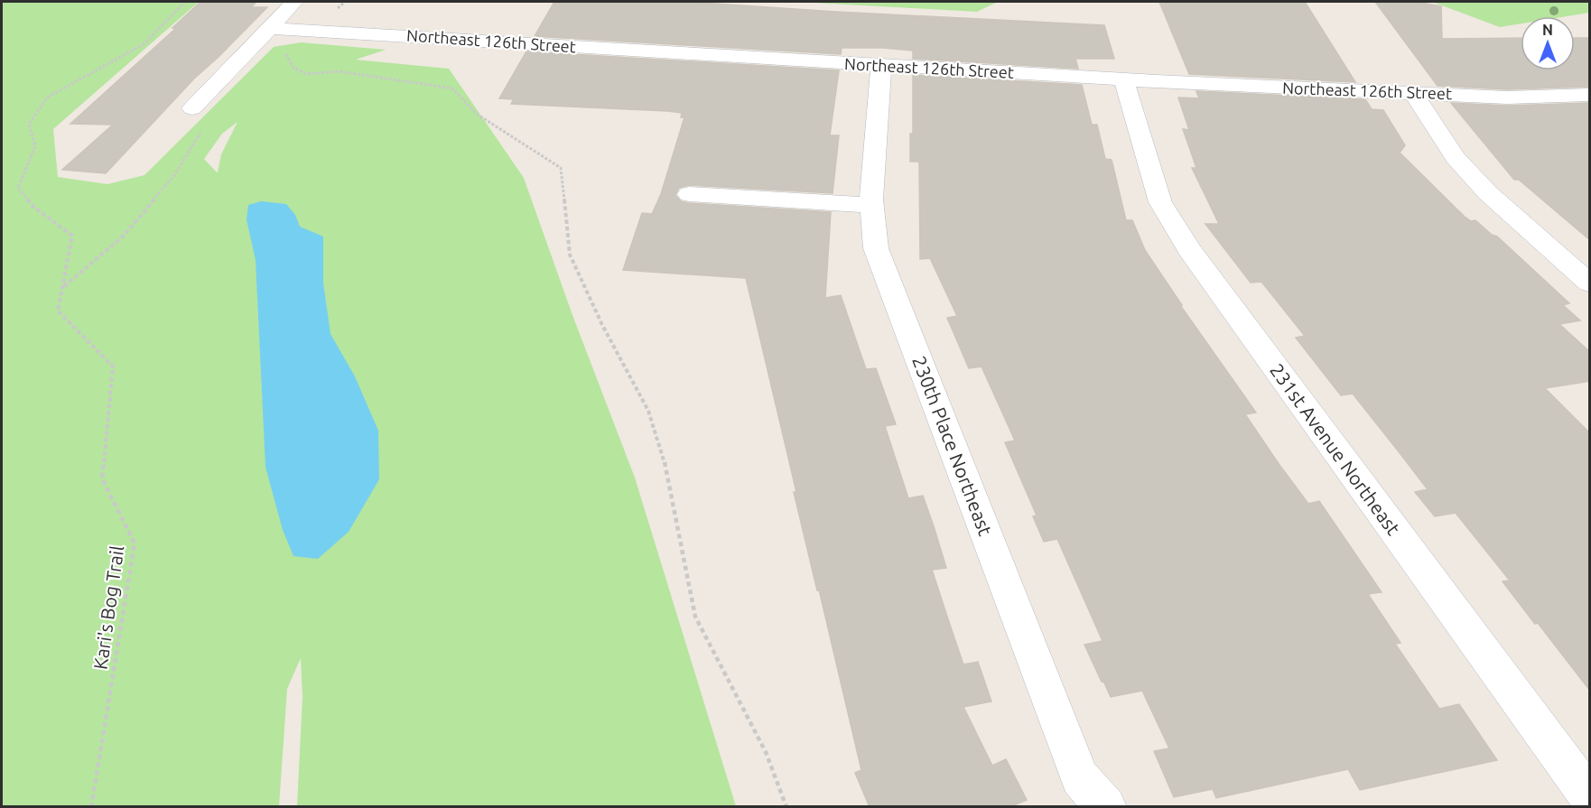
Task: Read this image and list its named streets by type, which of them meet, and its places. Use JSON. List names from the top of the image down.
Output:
{
  "streets": {
    "street": ["Northeast 126th Street", "230th Place Northeast", "231st Avenue Northeast"],
    "path": ["Kari's Bog Trail"]
  },
  "crossings": [
    ["Northeast 126th Street", "230th Place Northeast"],
    ["Northeast 126th Street", "231st Avenue Northeast"]
  ],
  "north": "top"
}
